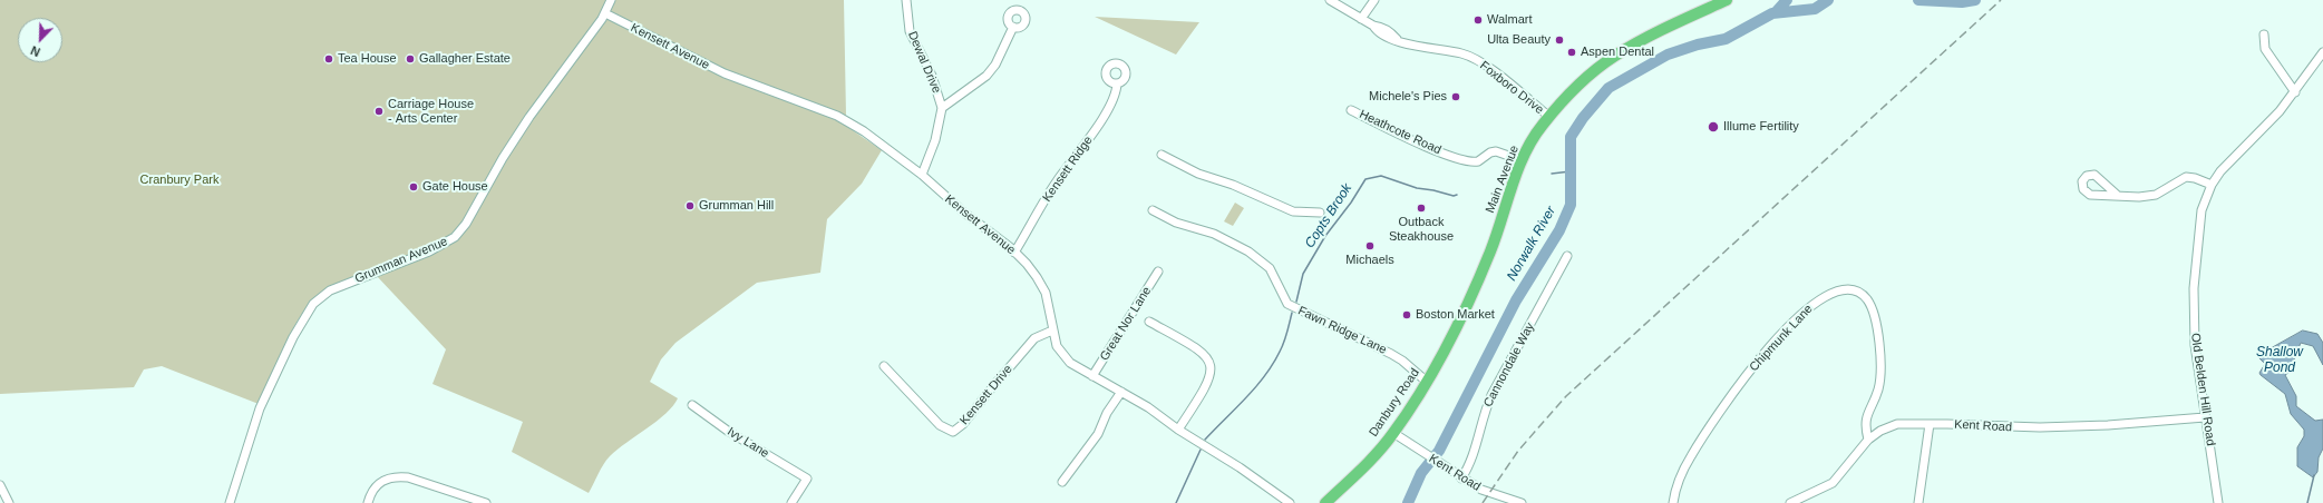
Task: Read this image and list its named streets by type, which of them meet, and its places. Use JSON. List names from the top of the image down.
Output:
{
  "streets": {
    "highway": ["Main Avenue", "Danbury Road"],
    "street": [
      "Kensett Avenue",
      "Dewal Drive",
      "Foxboro Drive",
      "Heathcote Road",
      "Kensett Ridge",
      "Grumman Avenue",
      "Great Nor Lane",
      "Fawn Ridge Lane",
      "Chipmunk Lane",
      "Cannondale Way",
      "Old Belden Hill Road",
      "Kensett Drive",
      "Kent Road",
      "Ivy Lane"
    ]
  },
  "crossings": [
    ["Kensett Avenue", "Dewal Drive"],
    ["Kensett Avenue", "Kensett Ridge"],
    ["Kensett Avenue", "Grumman Avenue"],
    ["Kensett Avenue", "Great Nor Lane"],
    ["Kensett Avenue", "Kensett Drive"],
    ["Foxboro Drive", "Main Avenue"],
    ["Heathcote Road", "Main Avenue"],
    ["Main Avenue", "Danbury Road"],
    ["Fawn Ridge Lane", "Danbury Road"],
    ["Chipmunk Lane", "Kent Road"],
    ["Cannondale Way", "Kent Road"],
    ["Old Belden Hill Road", "Kent Road"],
    ["Danbury Road", "Kent Road"]
  ],
  "water": ["Copts Brook", "Norwalk River", "Shallow Pond"],
  "parks": ["Cranbury Park"],
  "places": [
    "Walmart",
    "Ulta Beauty",
    "Aspen Dental",
    "Tea House",
    "Gallagher Estate",
    "Michele's Pies",
    "Carriage House - Arts Center",
    "Illume Fertility",
    "Gate House",
    "Grumman Hill",
    "Outback Steakhouse",
    "Michaels",
    "Boston Market"
  ],
  "north": "bottom left"
}
